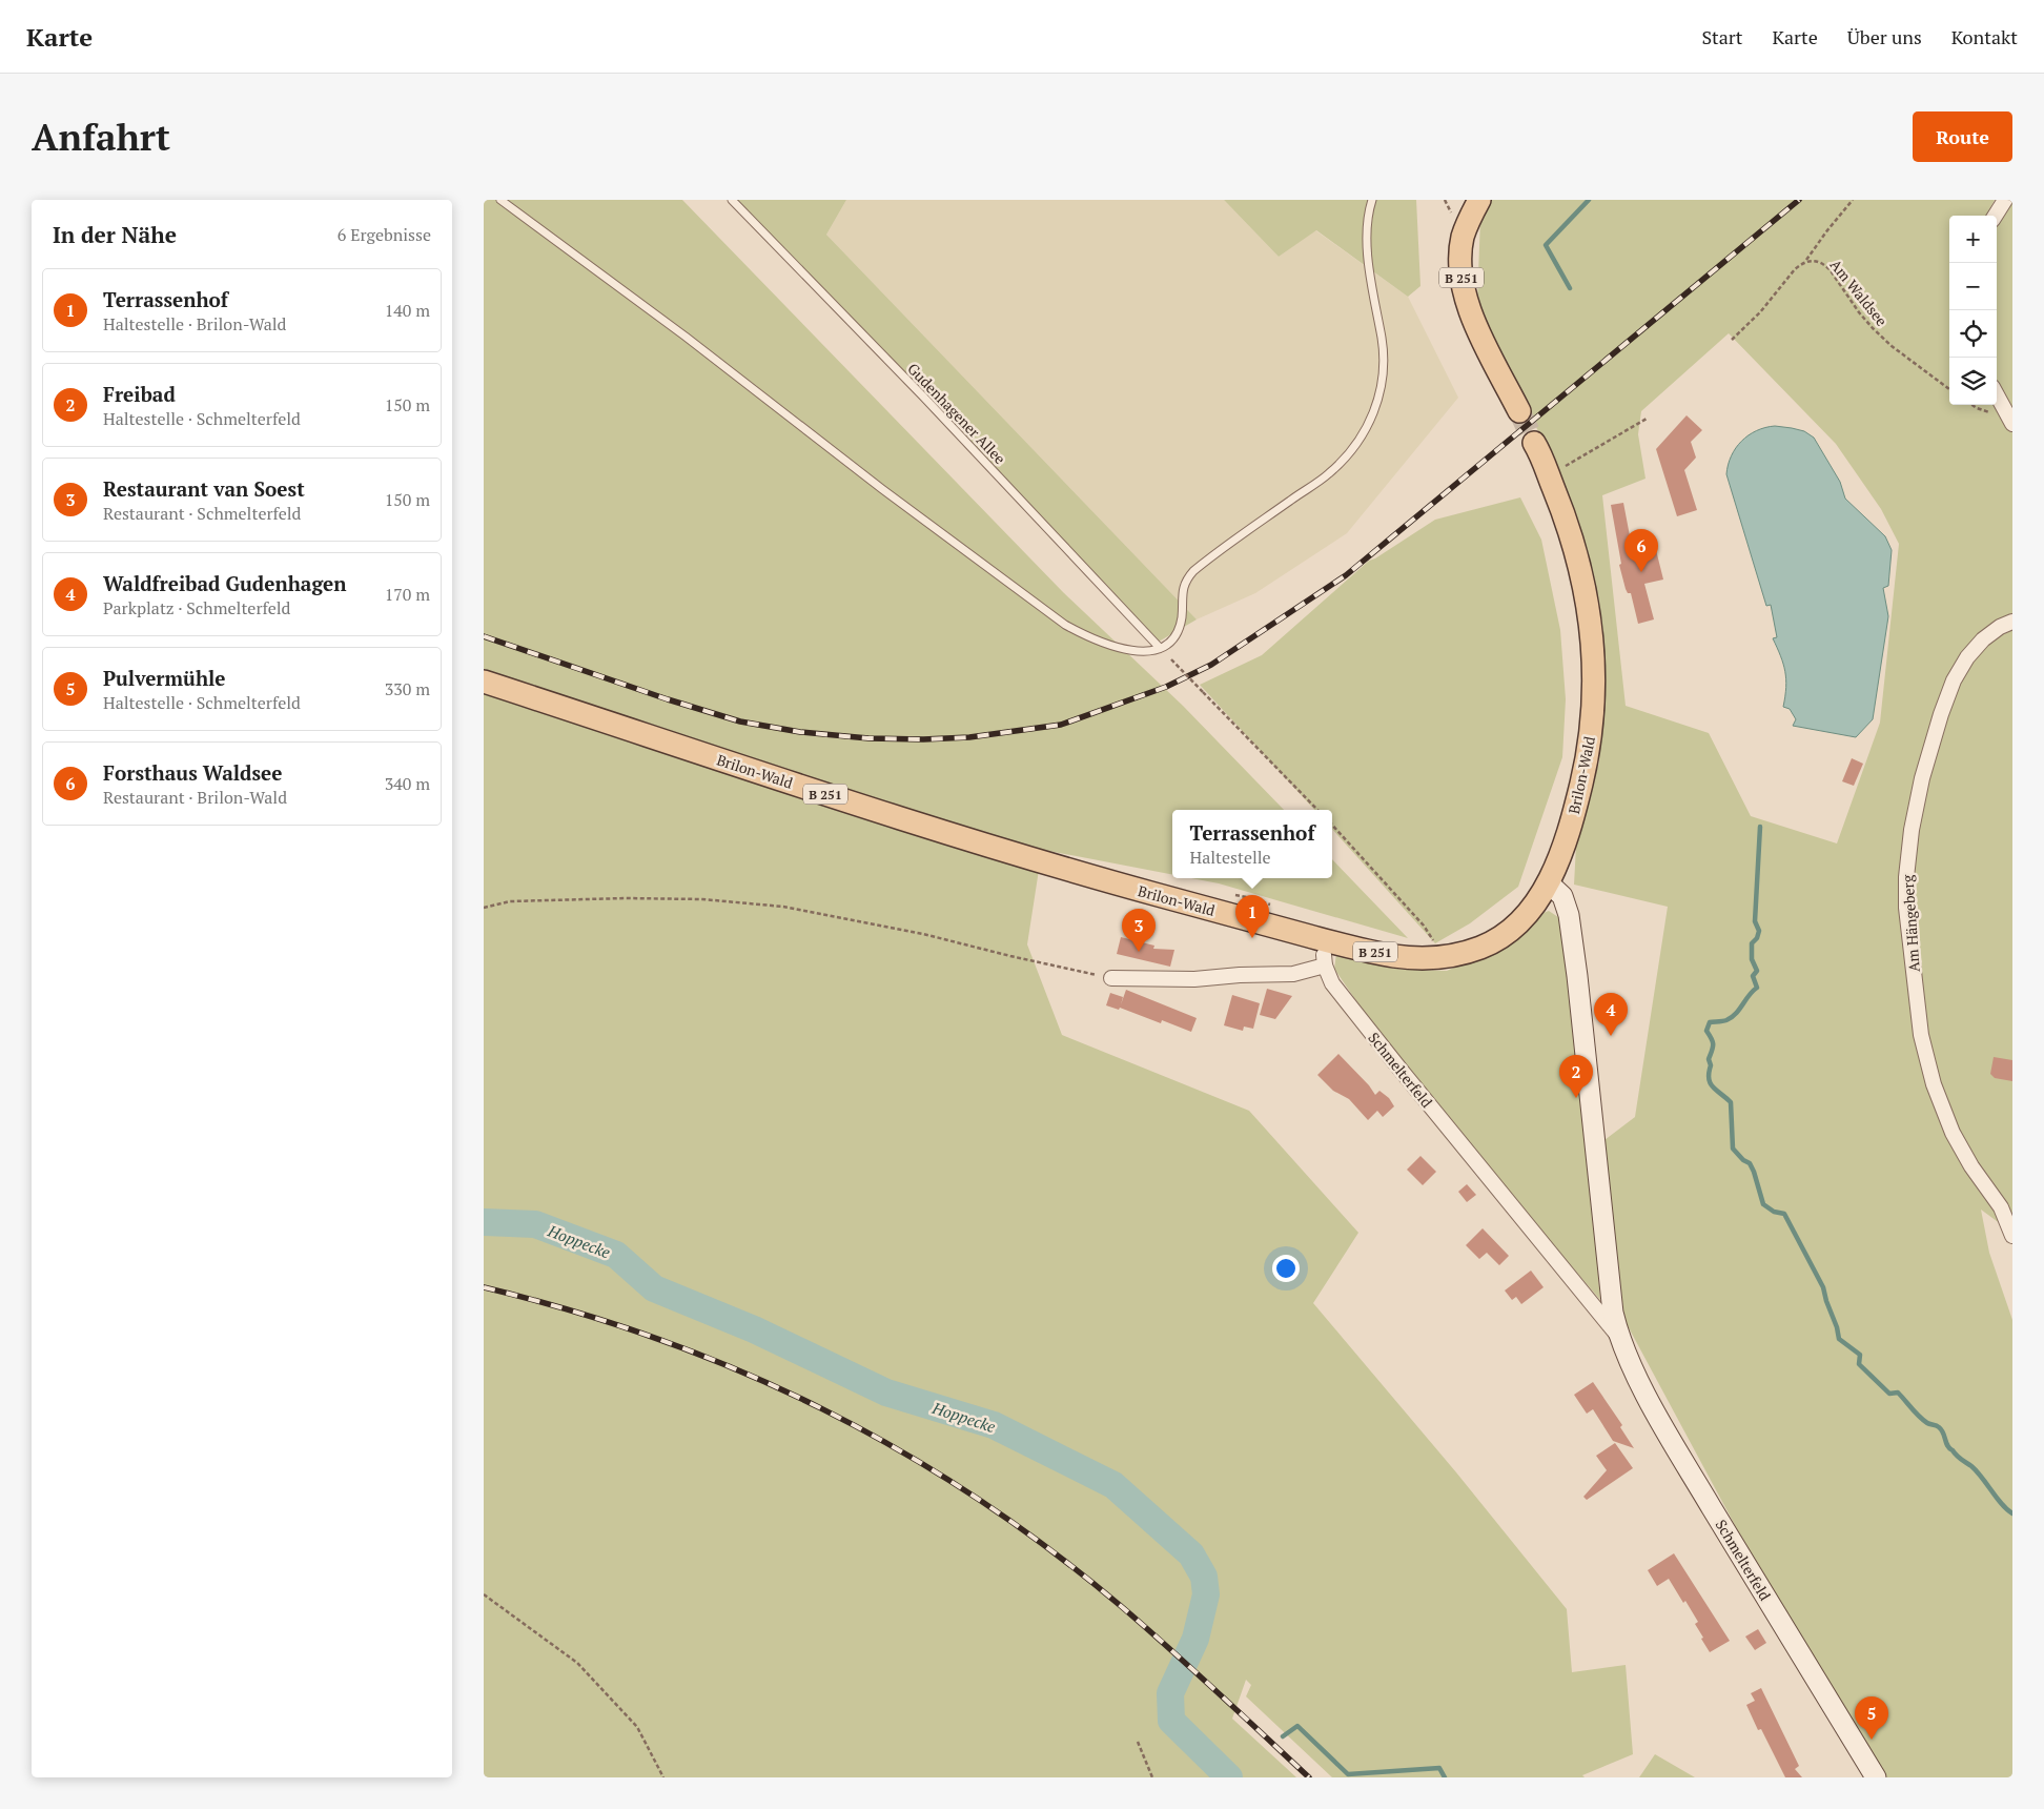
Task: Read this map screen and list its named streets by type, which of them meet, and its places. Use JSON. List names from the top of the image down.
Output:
{
  "streets": {
    "main road": ["B 251", "Brilon-Wald", "Schmelterfeld"],
    "street": ["Am Hängeberg"],
    "lane": ["Gudenhagener Allee"],
    "path": ["Am Waldsee"]
  },
  "crossings": [
    ["Brilon-Wald", "Schmelterfeld"]
  ],
  "water": ["Hoppecke"],
  "page": {
    "header": "Karte",
    "nav": [
      "Start",
      "Karte",
      "Über uns",
      "Kontakt"
    ],
    "buttons": "Route",
    "title": "Anfahrt",
    "heading": ["In der Nähe", "6 Ergebnisse"],
    "map_buttons": ["+", "−"],
    "list": [
      {
        "mark": "1",
        "name": "Terrassenhof",
        "note": "Haltestelle · Brilon-Wald",
        "value": "140 m"
      },
      {
        "mark": "2",
        "name": "Freibad",
        "note": "Haltestelle · Schmelterfeld",
        "value": "150 m"
      },
      {
        "mark": "3",
        "name": "Restaurant van Soest",
        "note": "Restaurant · Schmelterfeld",
        "value": "150 m"
      },
      {
        "mark": "4",
        "name": "Waldfreibad Gudenhagen",
        "note": "Parkplatz · Schmelterfeld",
        "value": "170 m"
      },
      {
        "mark": "5",
        "name": "Pulvermühle",
        "note": "Haltestelle · Schmelterfeld",
        "value": "330 m"
      },
      {
        "mark": "6",
        "name": "Forsthaus Waldsee",
        "note": "Restaurant · Brilon-Wald",
        "value": "340 m"
      }
    ],
    "pins": [
      "6",
      "1",
      "3",
      "4",
      "2",
      "5"
    ],
    "popup": ["Terrassenhof", "Haltestelle"]
  }
}
